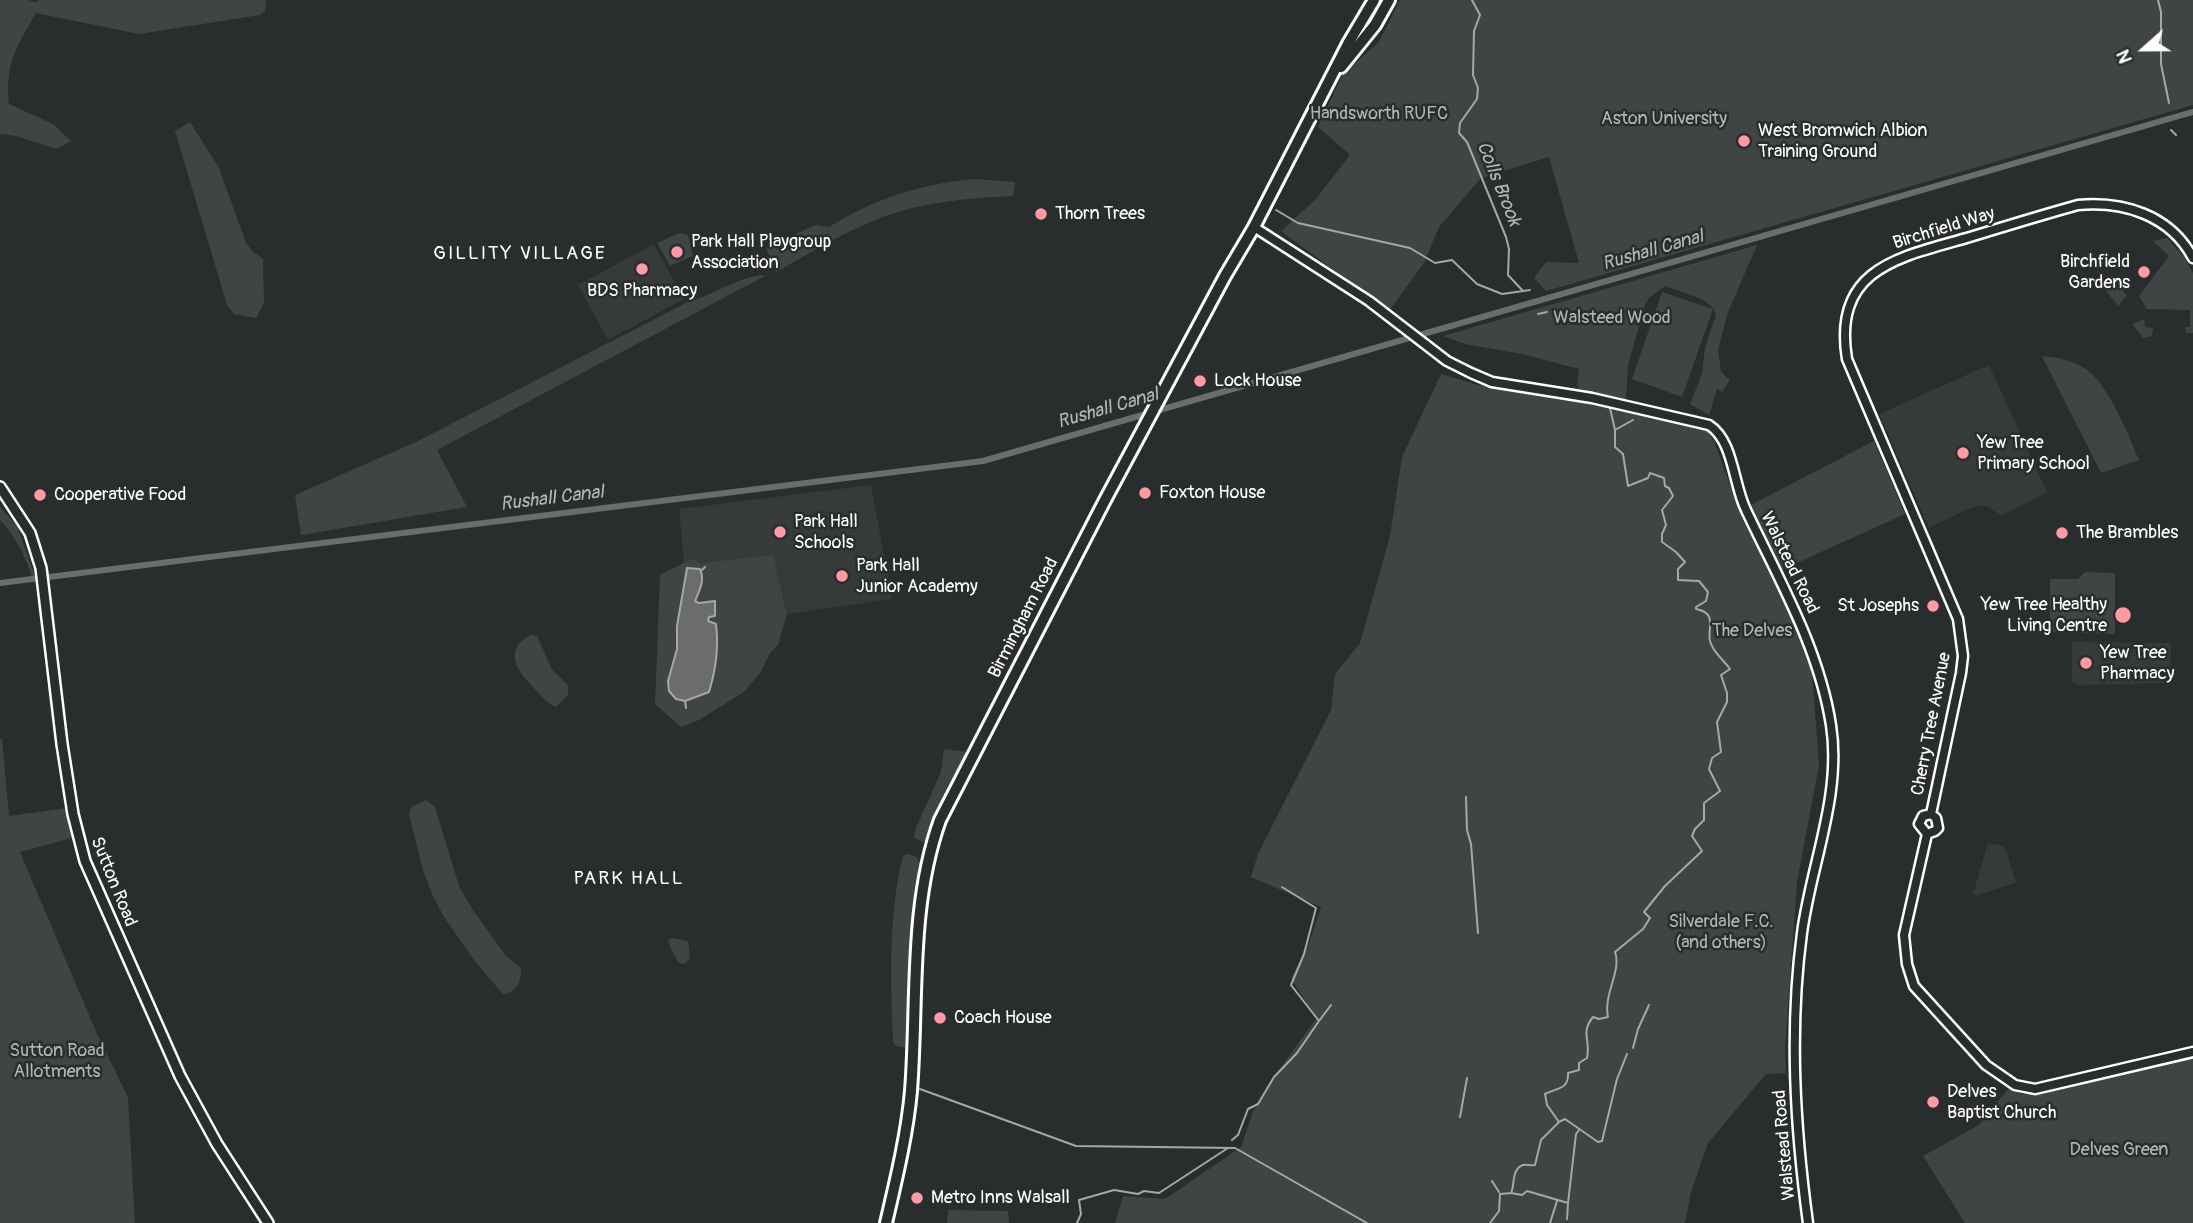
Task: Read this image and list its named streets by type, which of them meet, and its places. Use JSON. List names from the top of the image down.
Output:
{
  "streets": {
    "highway": ["Birmingham Road"],
    "main road": ["Sutton Road"],
    "street": ["Birchfield Way", "Walstead Road", "Cherry Tree Avenue"]
  },
  "crossings": [
    ["Birchfield Way", "Cherry Tree Avenue"],
    ["Walstead Road", "Birmingham Road"]
  ],
  "districts": ["GILLITY VILLAGE", "PARK HALL"],
  "water": ["Colls Brook", "Rushall Canal"],
  "parks": [
    "Handsworth RUFC",
    "Aston University",
    "Walsteed Wood",
    "The Delves",
    "Silverdale F.C. (and others)",
    "Sutton Road Allotments",
    "Delves Green"
  ],
  "places": [
    "West Bromwich Albion Training Ground",
    "Thorn Trees",
    "Park Hall Playgroup Association",
    "BDS Pharmacy",
    "Birchfield Gardens",
    "Lock House",
    "Yew Tree Primary School",
    "Foxton House",
    "Cooperative Food",
    "Park Hall Schools",
    "The Brambles",
    "Park Hall Junior Academy",
    "St Josephs",
    "Yew Tree Healthy Living Centre",
    "Yew Tree Pharmacy",
    "Coach House",
    "Delves Baptist Church",
    "Metro Inns Walsall"
  ],
  "north": "left"
}
